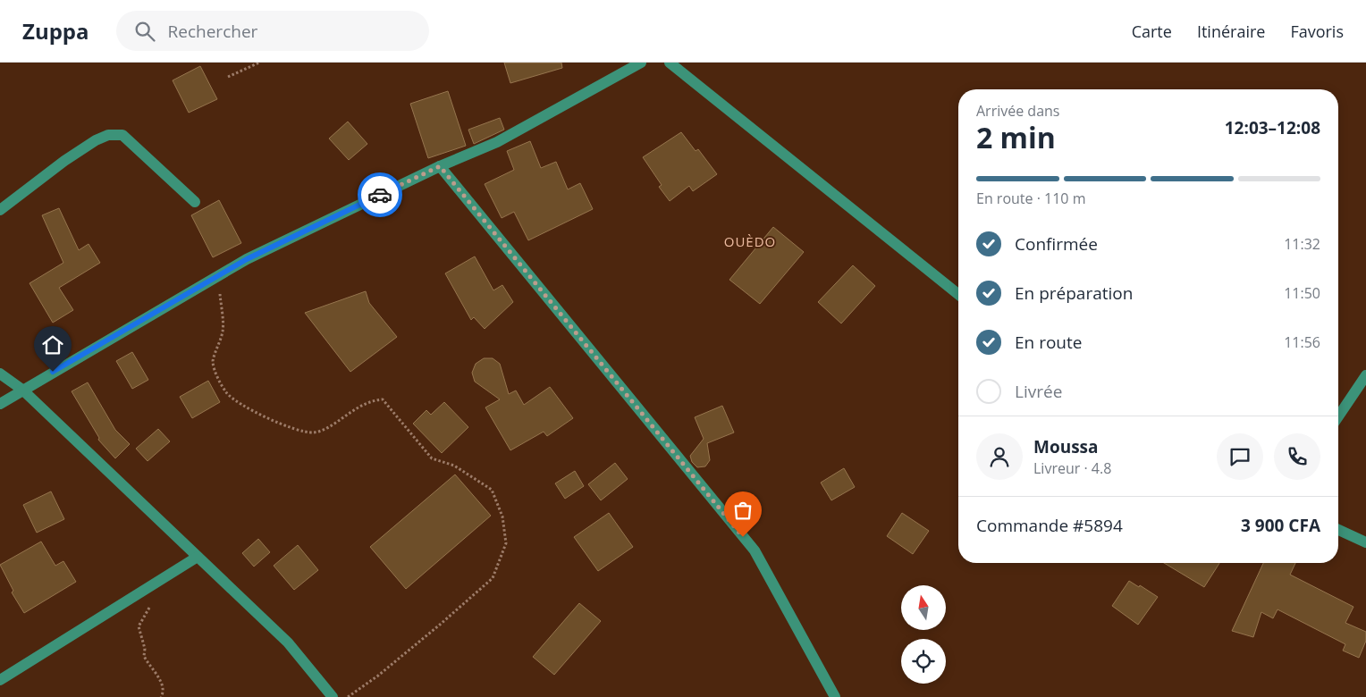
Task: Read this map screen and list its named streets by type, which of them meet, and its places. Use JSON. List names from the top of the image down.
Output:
{
  "districts": ["OUÈDO"],
  "north": "top",
  "page": {
    "header": "Zuppa",
    "search": "Rechercher",
    "nav": ["Carte", "Itinéraire", "Favoris"],
    "heading": ["2 min", "Arrivée dans", "12:03–12:08"],
    "panel": [
      "Moussa",
      "Livreur · 4.8",
      "Commande #5894",
      "3 900 CFA"
    ],
    "bar": "En route · 110 m",
    "list": [
      ["Confirmée", "11:32"],
      ["En préparation", "11:50"],
      ["En route", "11:56"],
      "Livrée"
    ]
  }
}
